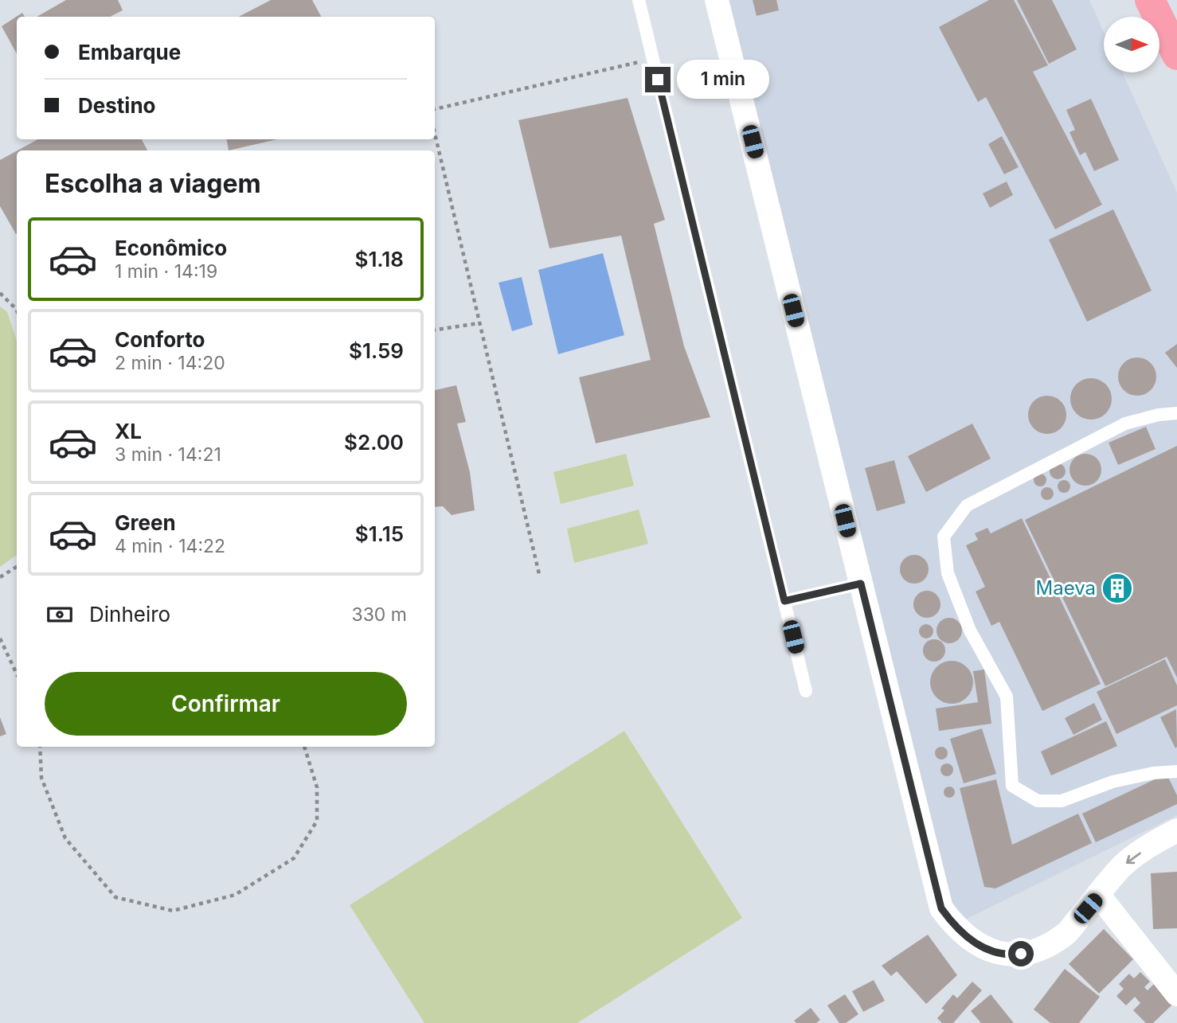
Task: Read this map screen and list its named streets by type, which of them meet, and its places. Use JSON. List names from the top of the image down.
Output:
{
  "places": {
    "building": ["Maeva"]
  },
  "north": "right",
  "page": {
    "banner": ["Embarque", "Destino"],
    "bubble": "1 min",
    "heading": "Escolha a viagem",
    "list": [
      {
        "name": "Econômico",
        "note": "1 min · 14:19",
        "value": "$1.18"
      },
      {
        "name": "Conforto",
        "note": "2 min · 14:20",
        "value": "$1.59"
      },
      {
        "name": "XL",
        "note": "3 min · 14:21",
        "value": "$2.00"
      },
      {
        "name": "Green",
        "note": "4 min · 14:22",
        "value": "$1.15"
      }
    ],
    "pay": ["Dinheiro", "330 m"],
    "buttons": "Confirmar"
  }
}
